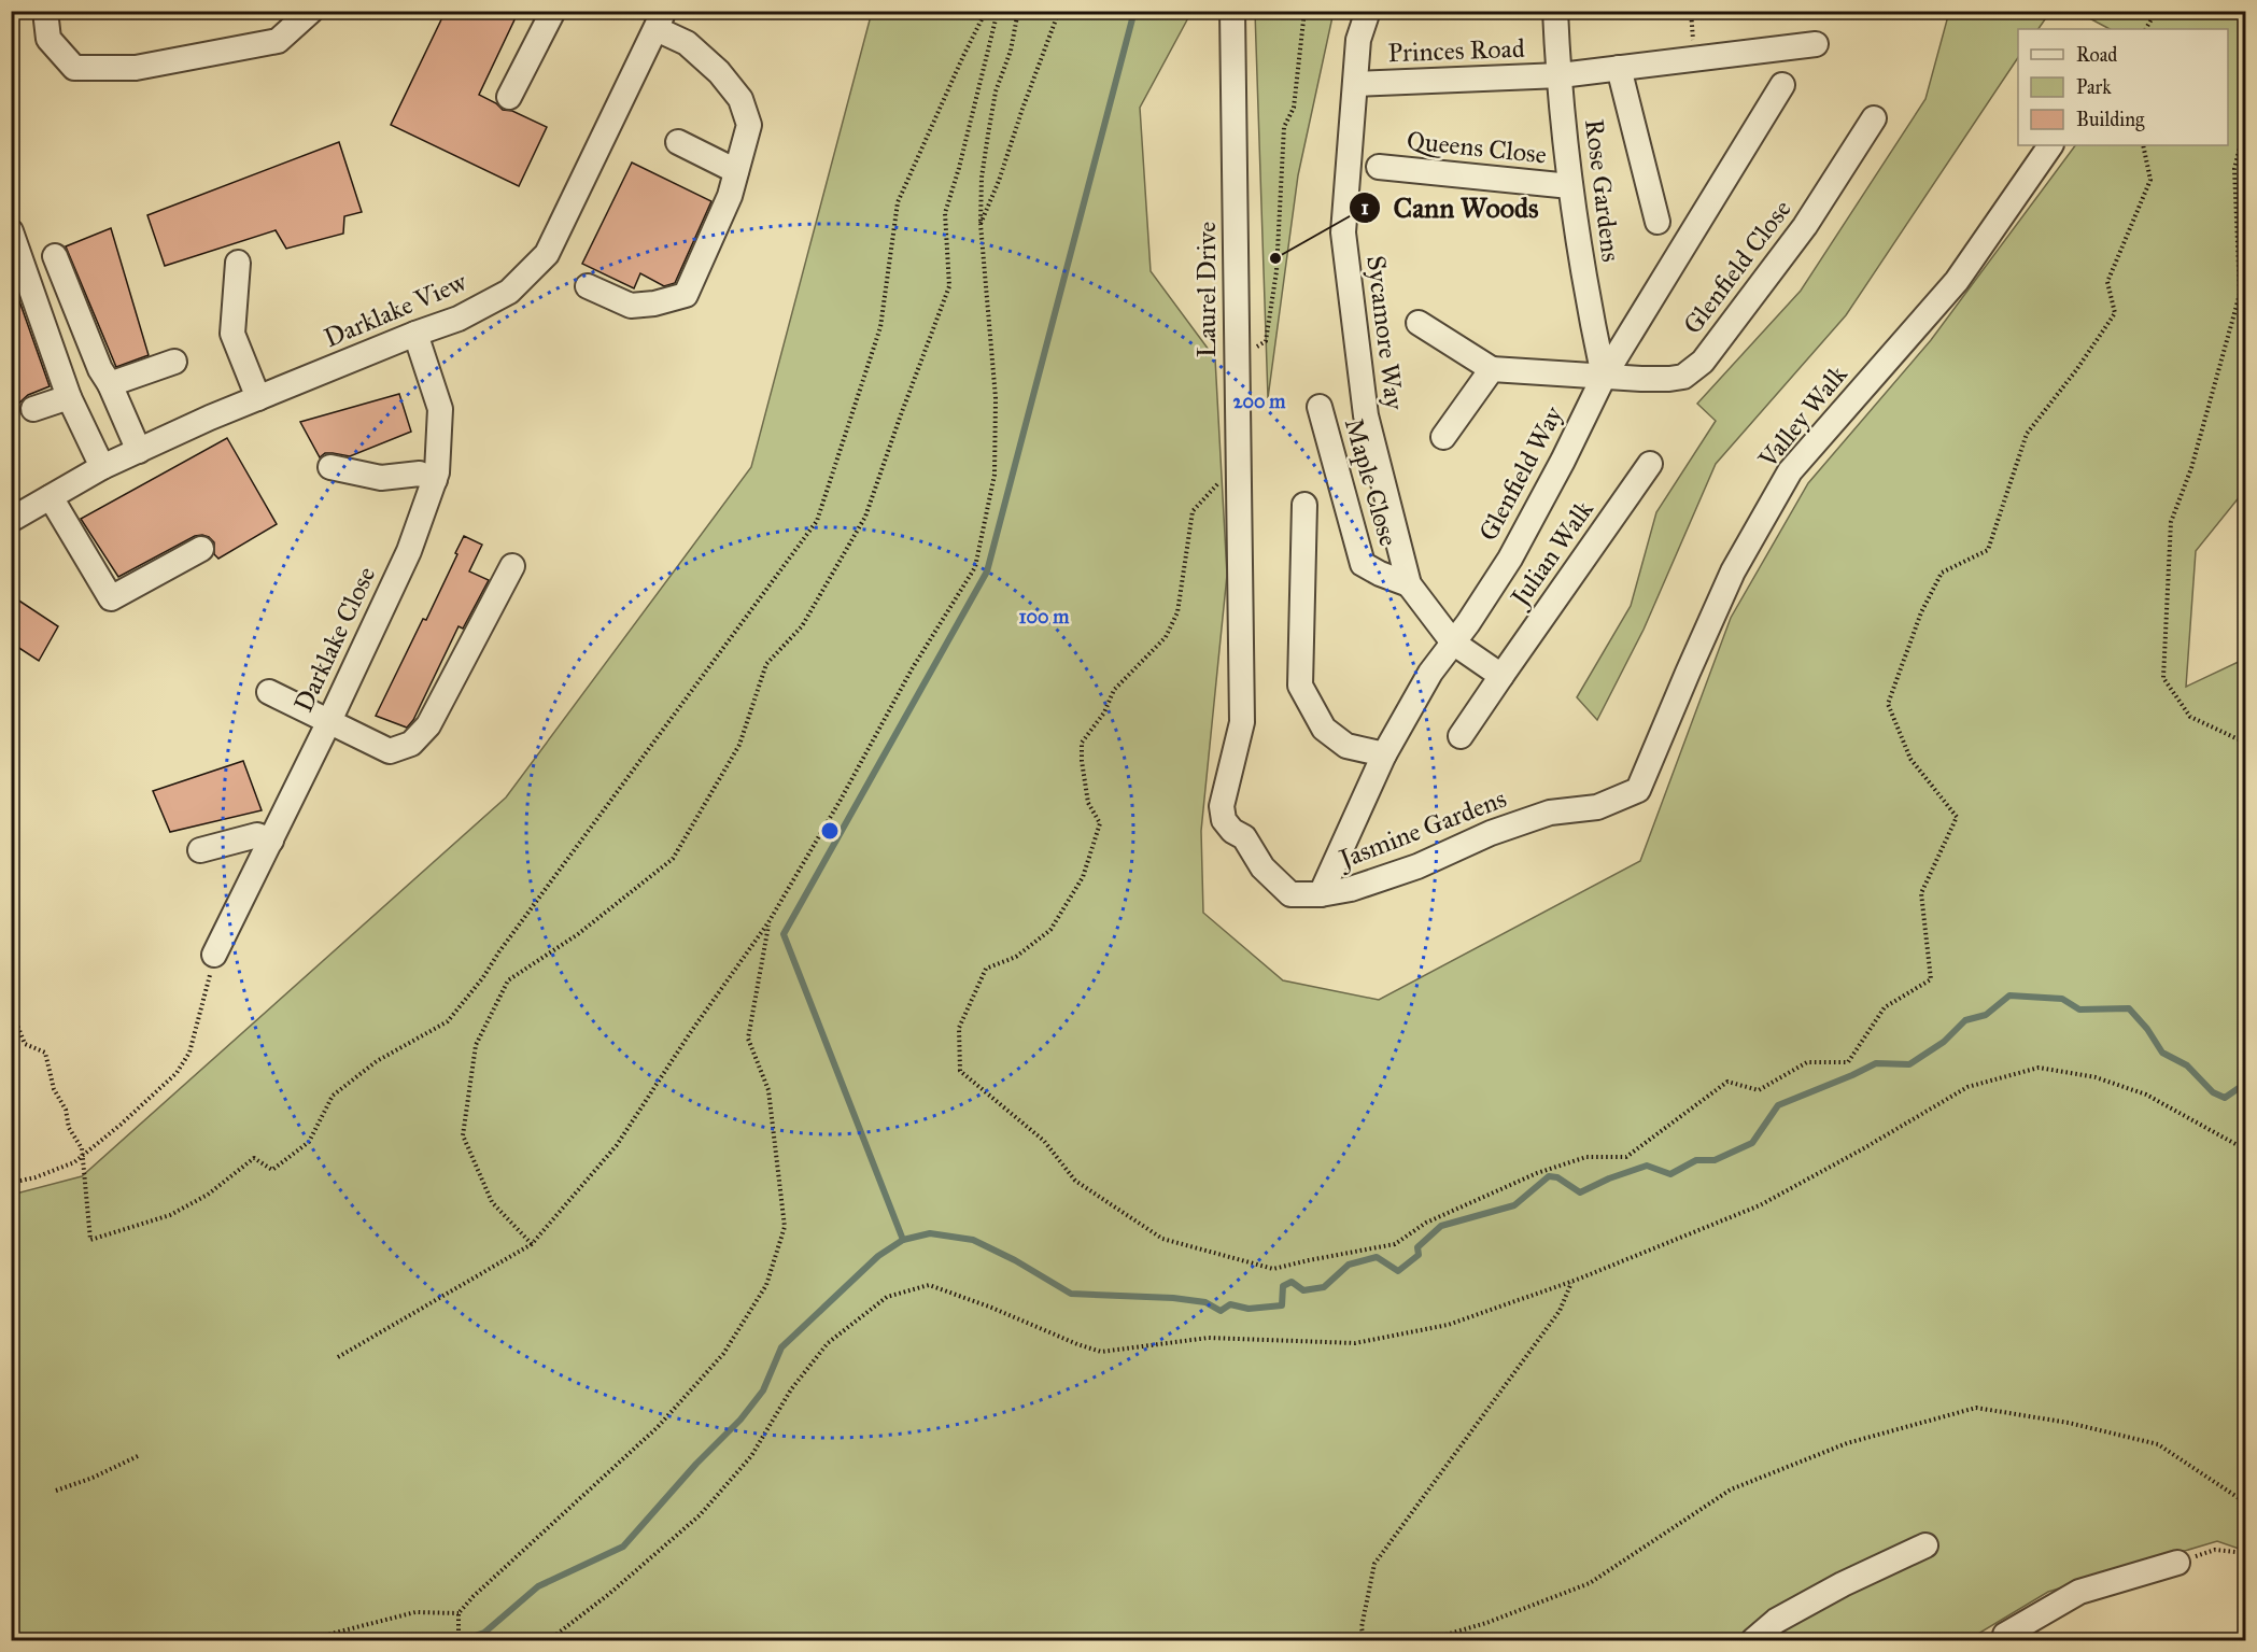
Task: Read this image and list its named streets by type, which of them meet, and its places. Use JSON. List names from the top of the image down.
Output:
{
  "streets": {
    "street": [
      "Princes Road",
      "Queens Close",
      "Rose Gardens",
      "Glenfield Close",
      "Laurel Drive",
      "Darklake View",
      "Sycamore Way",
      "Valley Walk",
      "Glenfield Way",
      "Maple Close",
      "Julian Walk",
      "Darklake Close",
      "Jasmine Gardens"
    ]
  },
  "crossings": [
    ["Princes Road", "Rose Gardens"],
    ["Princes Road", "Sycamore Way"],
    ["Queens Close", "Rose Gardens"],
    ["Rose Gardens", "Glenfield Close"],
    ["Rose Gardens", "Glenfield Way"],
    ["Glenfield Close", "Glenfield Way"],
    ["Laurel Drive", "Jasmine Gardens"],
    ["Darklake View", "Darklake Close"],
    ["Sycamore Way", "Glenfield Way"],
    ["Sycamore Way", "Maple Close"],
    ["Valley Walk", "Jasmine Gardens"],
    ["Glenfield Way", "Jasmine Gardens"]
  ],
  "places": ["Cann Woods"],
  "legend": ["Road", "Park", "Building"],
  "rings": ["200 m", "100 m"]
}
